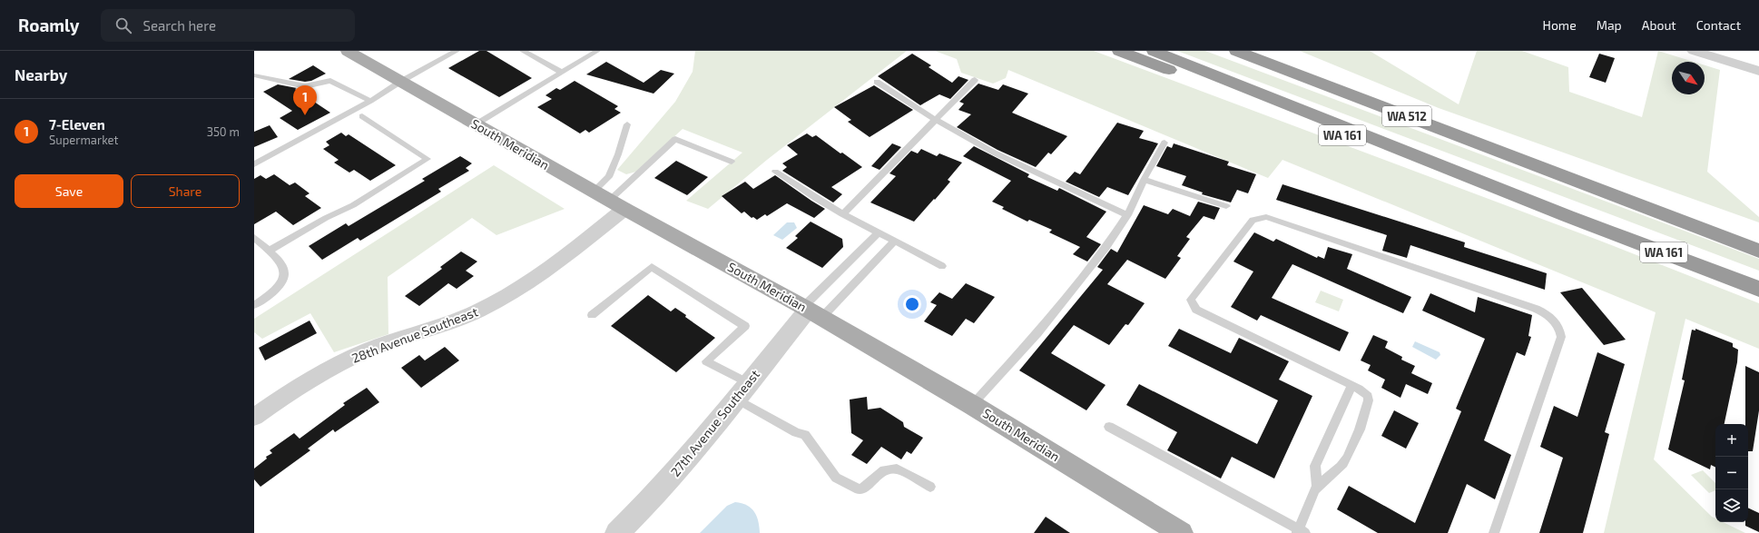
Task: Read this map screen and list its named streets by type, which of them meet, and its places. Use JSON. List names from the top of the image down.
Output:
{
  "streets": {
    "highway": ["WA 512", "WA 161"],
    "main road": ["South Meridian"],
    "street": ["28th Avenue Southeast", "27th Avenue Southeast"]
  },
  "crossings": [
    ["WA 512", "WA 161"],
    ["South Meridian", "28th Avenue Southeast"],
    ["South Meridian", "27th Avenue Southeast"]
  ],
  "north": "bottom right",
  "page": {
    "header": "Roamly",
    "search": "Search here",
    "nav": [
      "Home",
      "Map",
      "About",
      "Contact"
    ],
    "heading": "Nearby",
    "pins": "1",
    "list": [
      {
        "mark": "1",
        "name": "7-Eleven",
        "note": "Supermarket",
        "value": "350 m"
      }
    ],
    "buttons": ["Save", "Share"],
    "map_buttons": ["+", "−"]
  }
}
